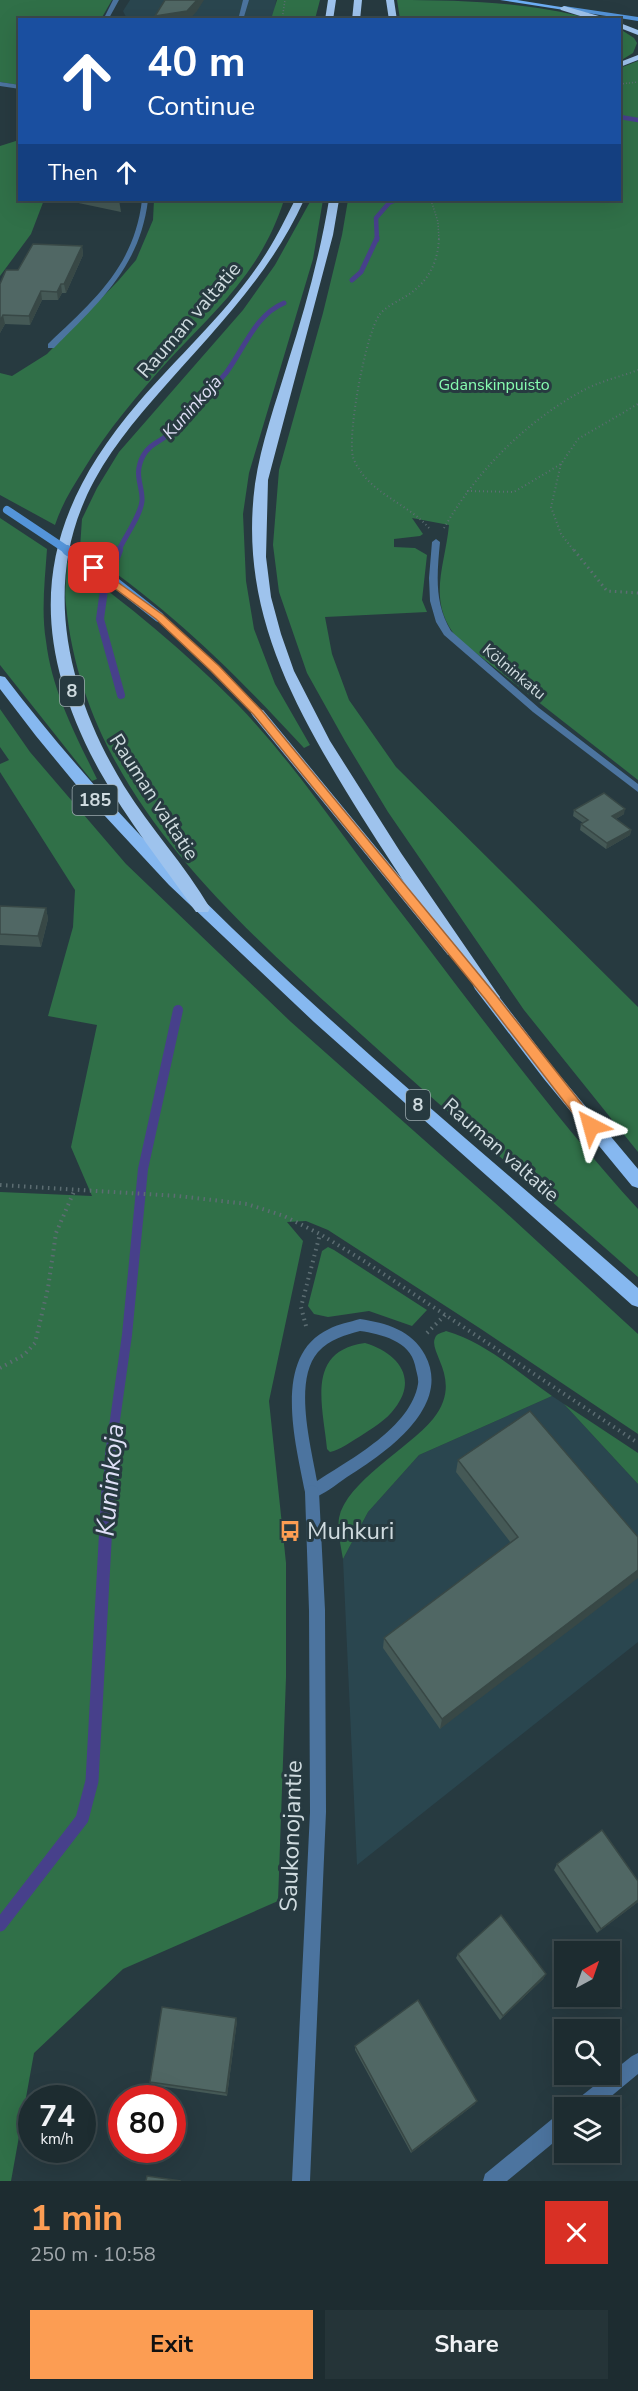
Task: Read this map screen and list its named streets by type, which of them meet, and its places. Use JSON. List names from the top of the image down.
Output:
{
  "streets": {
    "highway": ["Rauman valtatie", "8", "185"],
    "street": ["Kölninkatu", "Saukonojantie"]
  },
  "crossings": [
    ["Rauman valtatie", "185"]
  ],
  "water": ["Kuninkoja"],
  "parks": ["Gdanskinpuisto"],
  "places": {
    "bus stop": ["Muhkuri"]
  },
  "north": "top right",
  "page": {
    "turn": ["40 m", "Continue"],
    "then": "Then",
    "speed": "74 km/h",
    "limit": "80",
    "heading": ["1 min", "250 m · 10:58"],
    "buttons": ["Exit", "Share"]
  }
}
